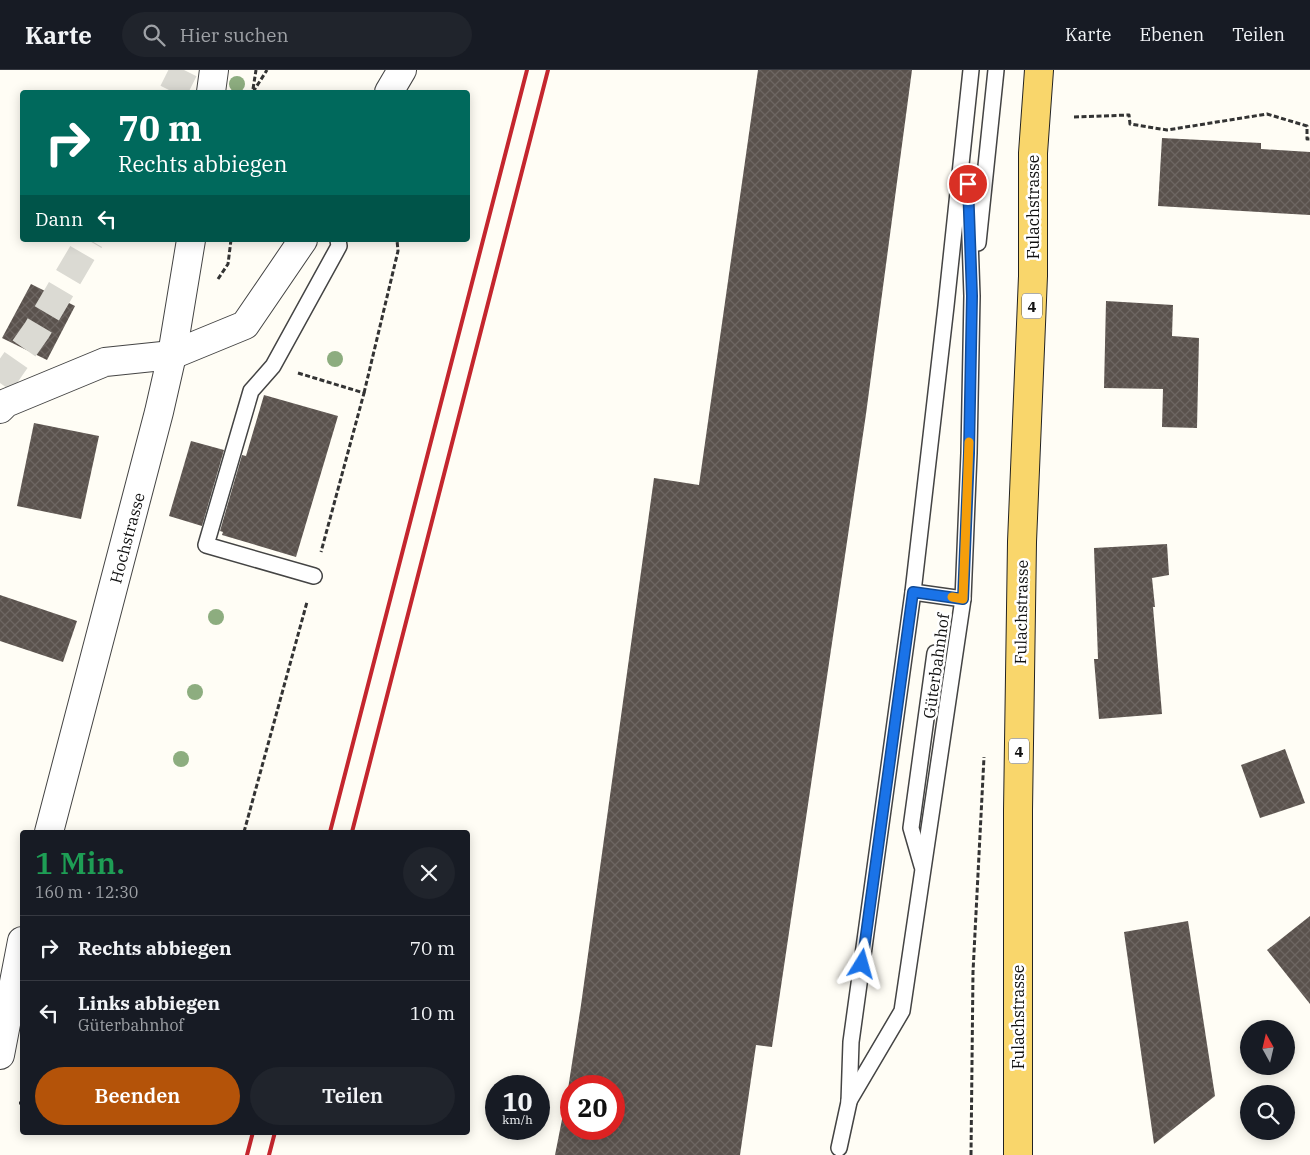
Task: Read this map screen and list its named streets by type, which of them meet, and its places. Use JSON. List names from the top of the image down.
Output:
{
  "streets": {
    "main road": ["Fulachstrasse", "4"],
    "street": ["Hochstrasse"],
    "lane": ["Güterbahnhof"]
  },
  "north": "top",
  "page": {
    "header": "Karte",
    "search": "Hier suchen",
    "nav": ["Karte", "Ebenen", "Teilen"],
    "turn": ["70 m", "Rechts abbiegen"],
    "then": "Dann",
    "heading": ["1 Min.", "160 m · 12:30"],
    "list": [
      {
        "name": "Rechts abbiegen",
        "value": "70 m"
      },
      {
        "name": "Links abbiegen",
        "note": "Güterbahnhof",
        "value": "10 m"
      }
    ],
    "buttons": ["Beenden", "Teilen"],
    "speed": "10 km/h",
    "limit": "20"
  }
}
